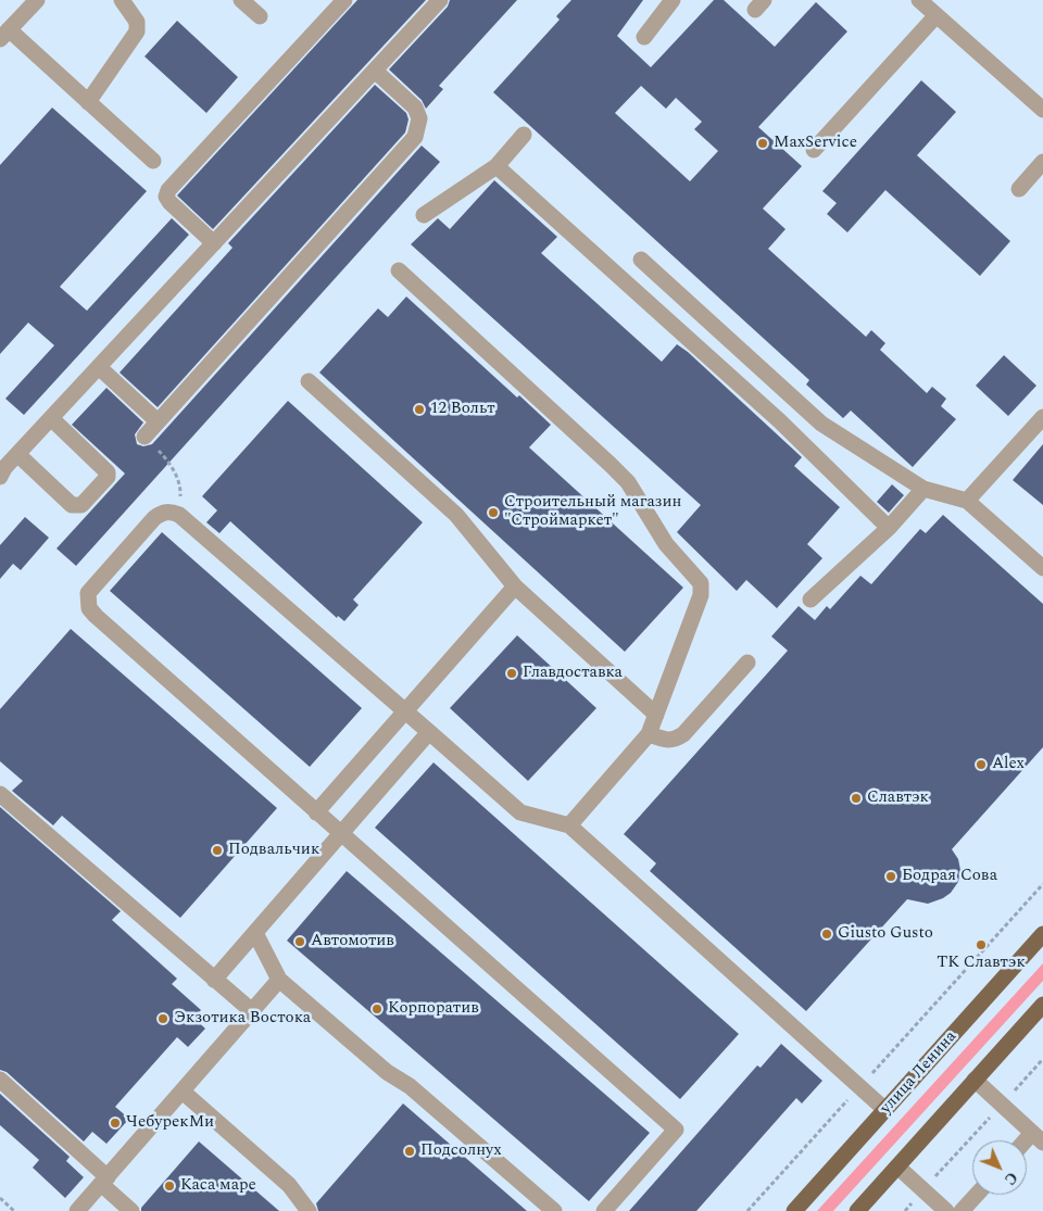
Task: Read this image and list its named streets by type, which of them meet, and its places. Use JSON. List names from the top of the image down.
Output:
{
  "streets": {
    "main road": ["улица Ленина"]
  },
  "places": [
    "MaxService",
    "12 Вольт",
    "Строительный магазин \"Строймаркет\"",
    "Главдоставка",
    "Alex",
    "Славтэк",
    "Подвальчик",
    "Бодрая Сова",
    "Giusto Gusto",
    "Автомотив",
    "ТК Славтэк",
    "Корпоратив",
    "Экзотика Востока",
    "ЧебурекМи",
    "Подсолнух",
    "Каса маре"
  ],
  "north": "bottom right"
}
